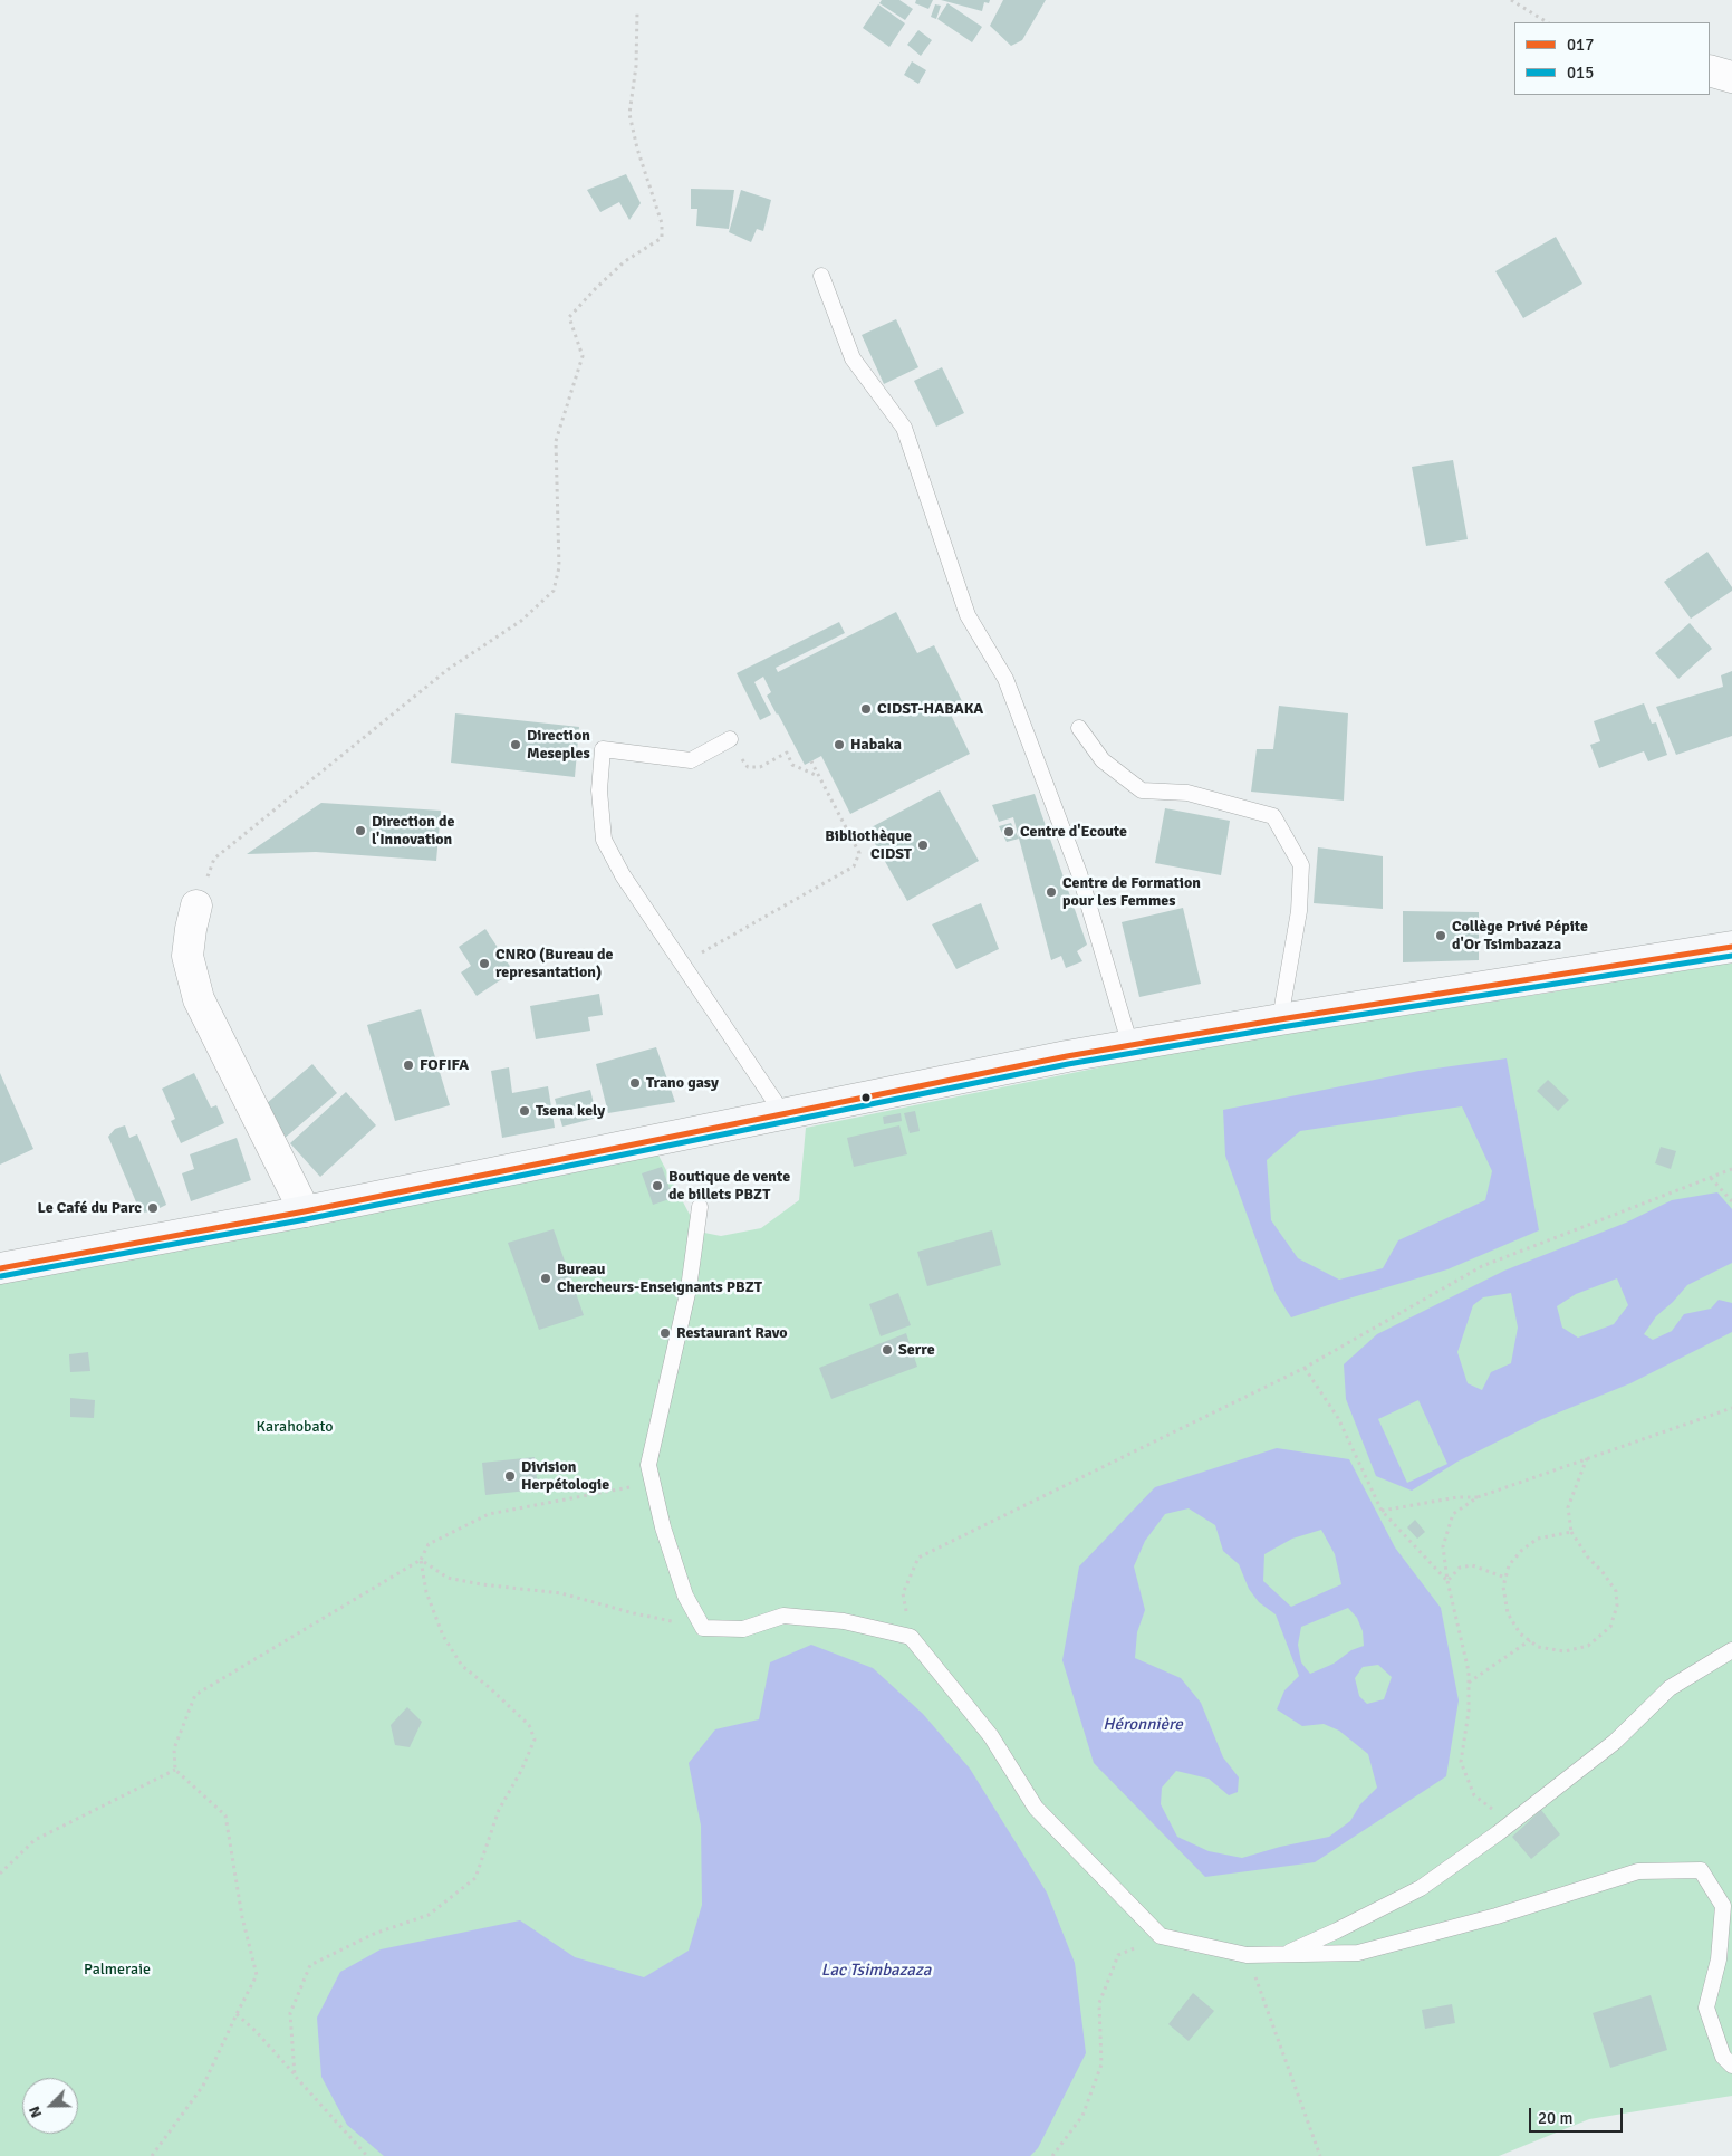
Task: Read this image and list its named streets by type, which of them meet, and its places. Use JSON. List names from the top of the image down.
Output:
{
  "water": ["Héronnière", "Lac Tsimbazaza"],
  "parks": ["Karahobato", "Palmeraie"],
  "places": [
    "CIDST-HABAKA",
    "Direction Meseples",
    "Habaka",
    "Direction de l'Innovation",
    "Centre d'Ecoute",
    "Bibliothèque CIDST",
    "Centre de Formation pour les Femmes",
    "Collège Privé Pépite d'Or Tsimbazaza",
    "CNRO (Bureau de represantation)",
    "FOFIFA",
    "Trano gasy",
    "Tsena kely",
    "Boutique de vente de billets PBZT",
    "Le Café du Parc",
    "Bureau Chercheurs-Enseignants PBZT",
    "Restaurant Ravo",
    "Serre",
    "Division Herpétologie"
  ],
  "lines": ["transit line 017", "transit line 015"],
  "legend": ["017", "015"],
  "scale_bar": "20 m",
  "north": "bottom left"
}
